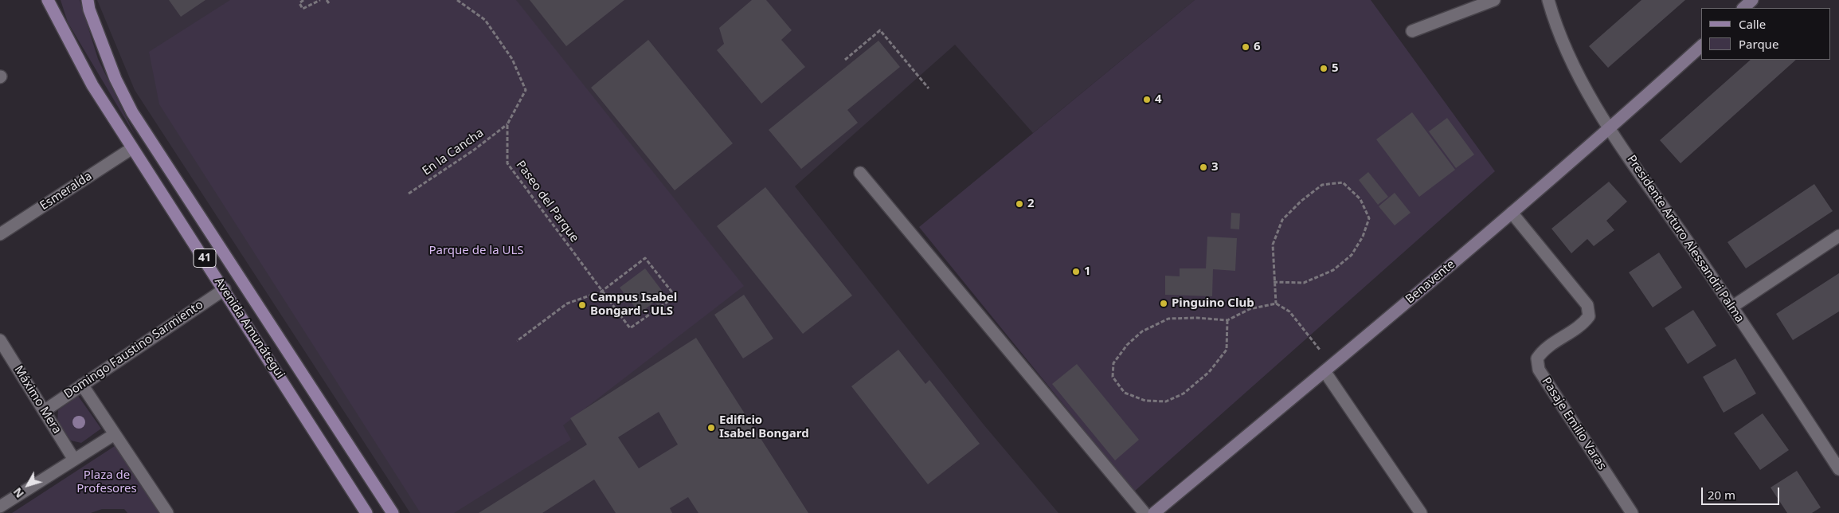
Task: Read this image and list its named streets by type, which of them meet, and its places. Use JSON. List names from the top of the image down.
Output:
{
  "streets": {
    "main road": ["41", "Benavente", "Avenida Amunátegui"],
    "street": [
      "Esmeralda",
      "Presidente Arturo Alessandri Palma",
      "Domingo Faustino Sarmiento",
      "Máximo Mera",
      "Pasaje Emilio Varas"
    ],
    "path": ["En la Cancha", "Paseo del Parque"]
  },
  "crossings": [
    ["En la Cancha", "Paseo del Parque"],
    ["Esmeralda", "Avenida Amunátegui"],
    ["Presidente Arturo Alessandri Palma", "Benavente"],
    ["Benavente", "Pasaje Emilio Varas"],
    ["Avenida Amunátegui", "Domingo Faustino Sarmiento"],
    ["Domingo Faustino Sarmiento", "Máximo Mera"]
  ],
  "parks": ["Parque de la ULS", "Plaza de Profesores"],
  "places": [
    "6",
    "5",
    "4",
    "3",
    "2",
    "1",
    "Pinguino Club",
    "Campus Isabel Bongard - ULS",
    "Edificio Isabel Bongard"
  ],
  "legend": ["Calle", "Parque"],
  "scale_bar": "20 m",
  "north": "bottom left"
}
